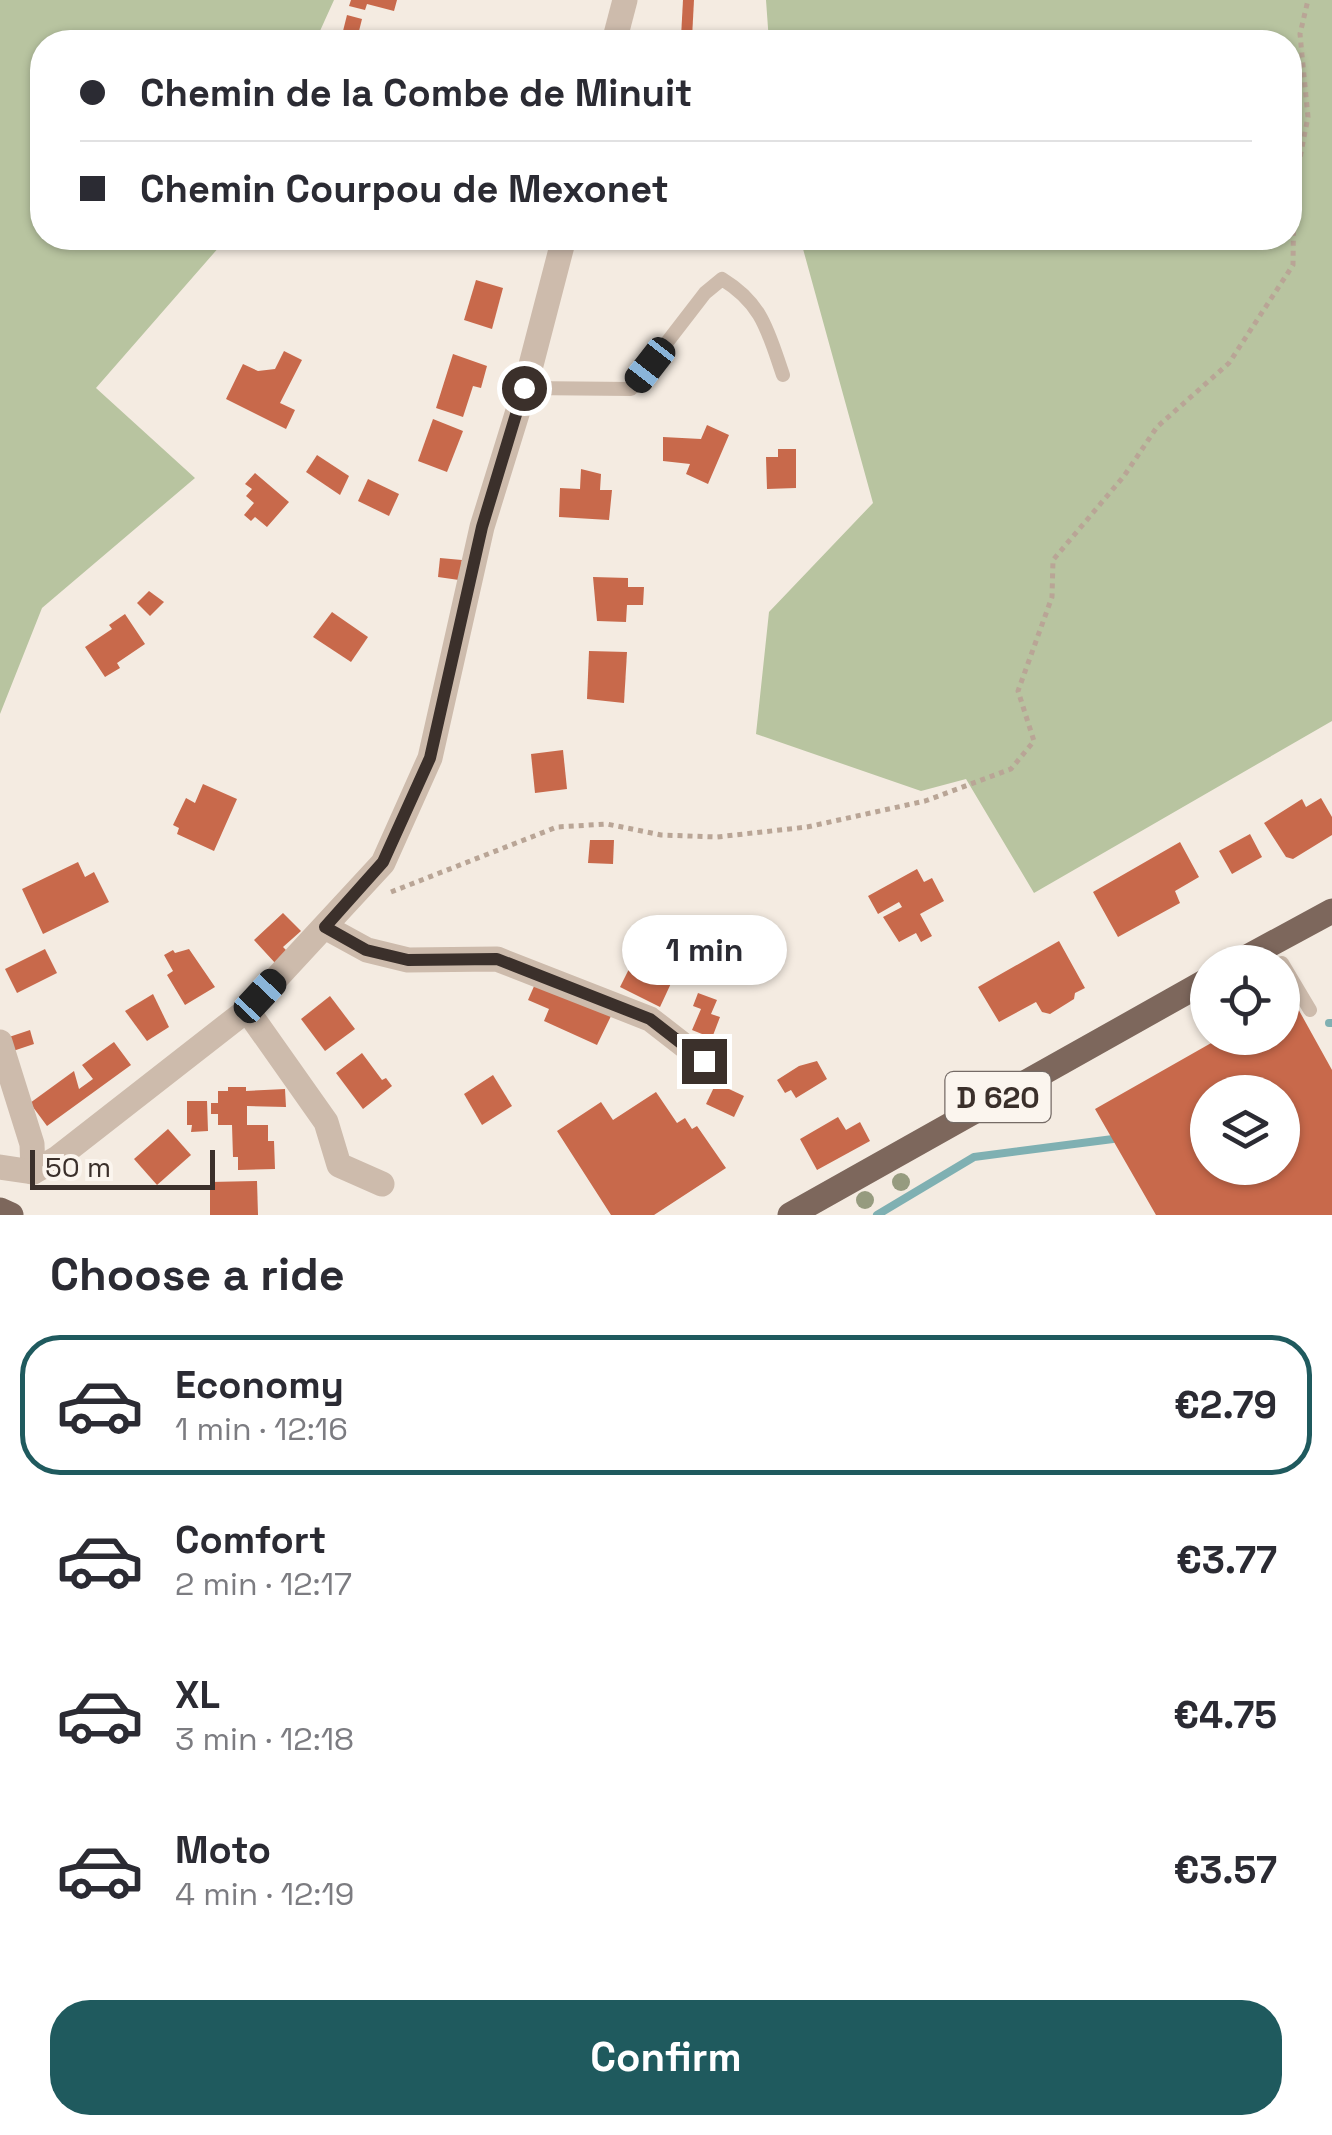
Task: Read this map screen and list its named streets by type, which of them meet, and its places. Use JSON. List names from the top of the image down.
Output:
{
  "streets": {
    "main road": ["D 620"]
  },
  "scale_bar": "50 m",
  "page": {
    "banner": ["Chemin de la Combe de Minuit", "Chemin Courpou de Mexonet"],
    "bubble": "1 min",
    "scale": "50 m",
    "heading": "Choose a ride",
    "list": [
      {
        "name": "Economy",
        "note": "1 min · 12:16",
        "value": "€2.79"
      },
      {
        "name": "Comfort",
        "note": "2 min · 12:17",
        "value": "€3.77"
      },
      {
        "name": "XL",
        "note": "3 min · 12:18",
        "value": "€4.75"
      },
      {
        "name": "Moto",
        "note": "4 min · 12:19",
        "value": "€3.57"
      }
    ],
    "buttons": "Confirm"
  }
}
